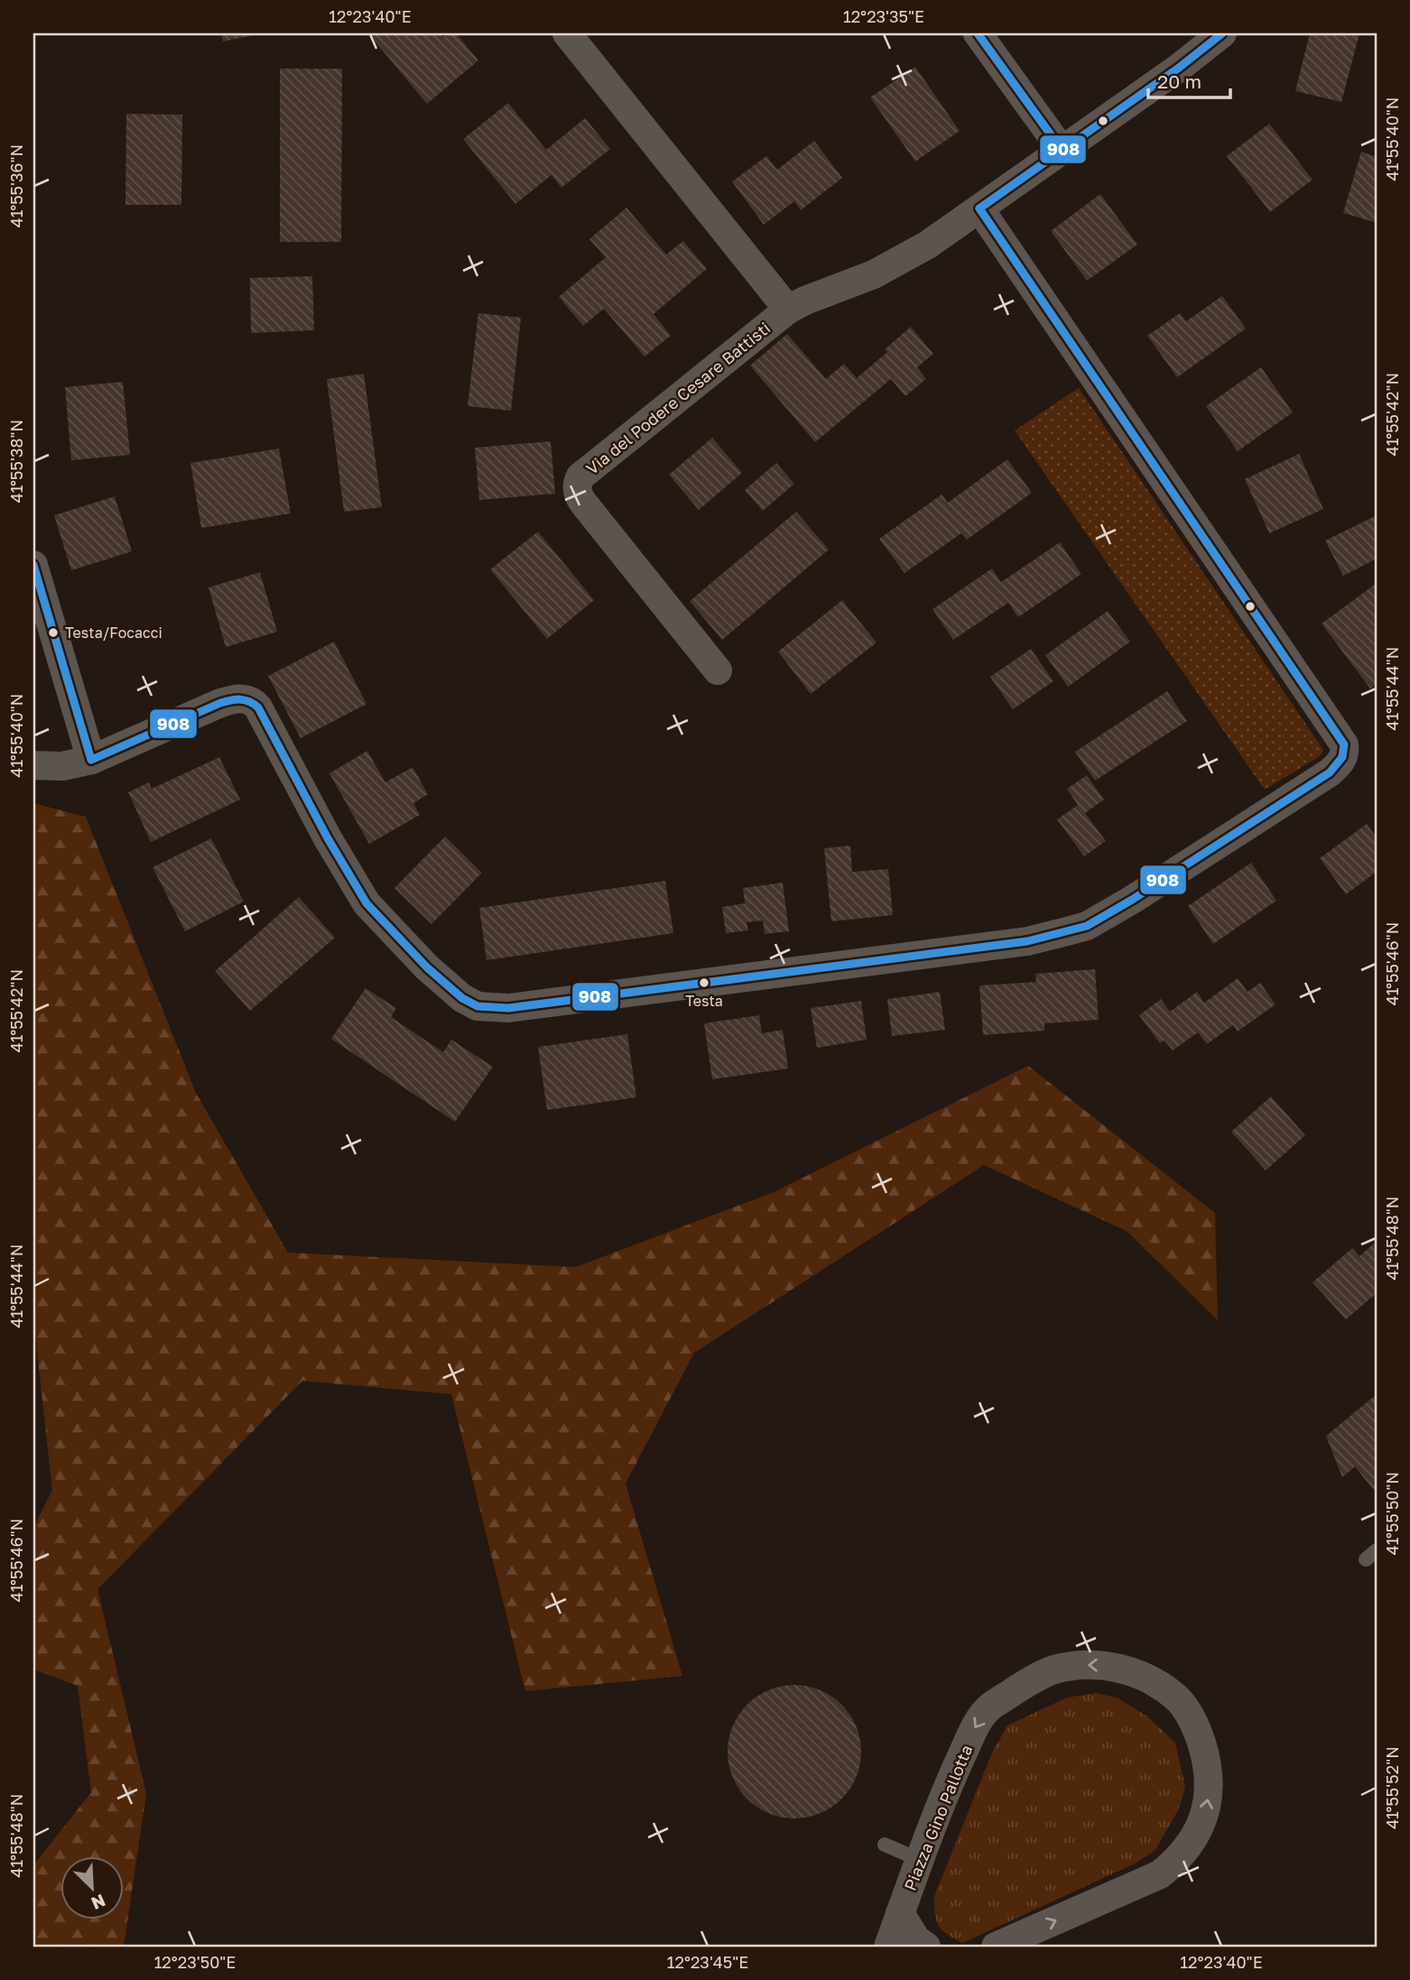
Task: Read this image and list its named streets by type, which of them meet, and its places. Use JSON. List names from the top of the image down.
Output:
{
  "streets": {
    "street": ["Via del Podere Cesare Battisti", "Piazza Gino Pallotta"]
  },
  "places": ["Testa/Focacci", "Testa"],
  "lines": ["transit line 908"],
  "scale_bar": "20 m",
  "north": "bottom right",
  "coordinates": [
    "12°23'40\"E",
    "12°23'35\"E",
    "41°55'40\"N",
    "41°55'36\"N",
    "41°55'42\"N",
    "41°55'38\"N",
    "41°55'44\"N",
    "41°55'46\"N",
    "41°55'48\"N",
    "41°55'50\"N",
    "41°55'52\"N",
    "12°23'50\"E",
    "12°23'45\"E"
  ]
}
